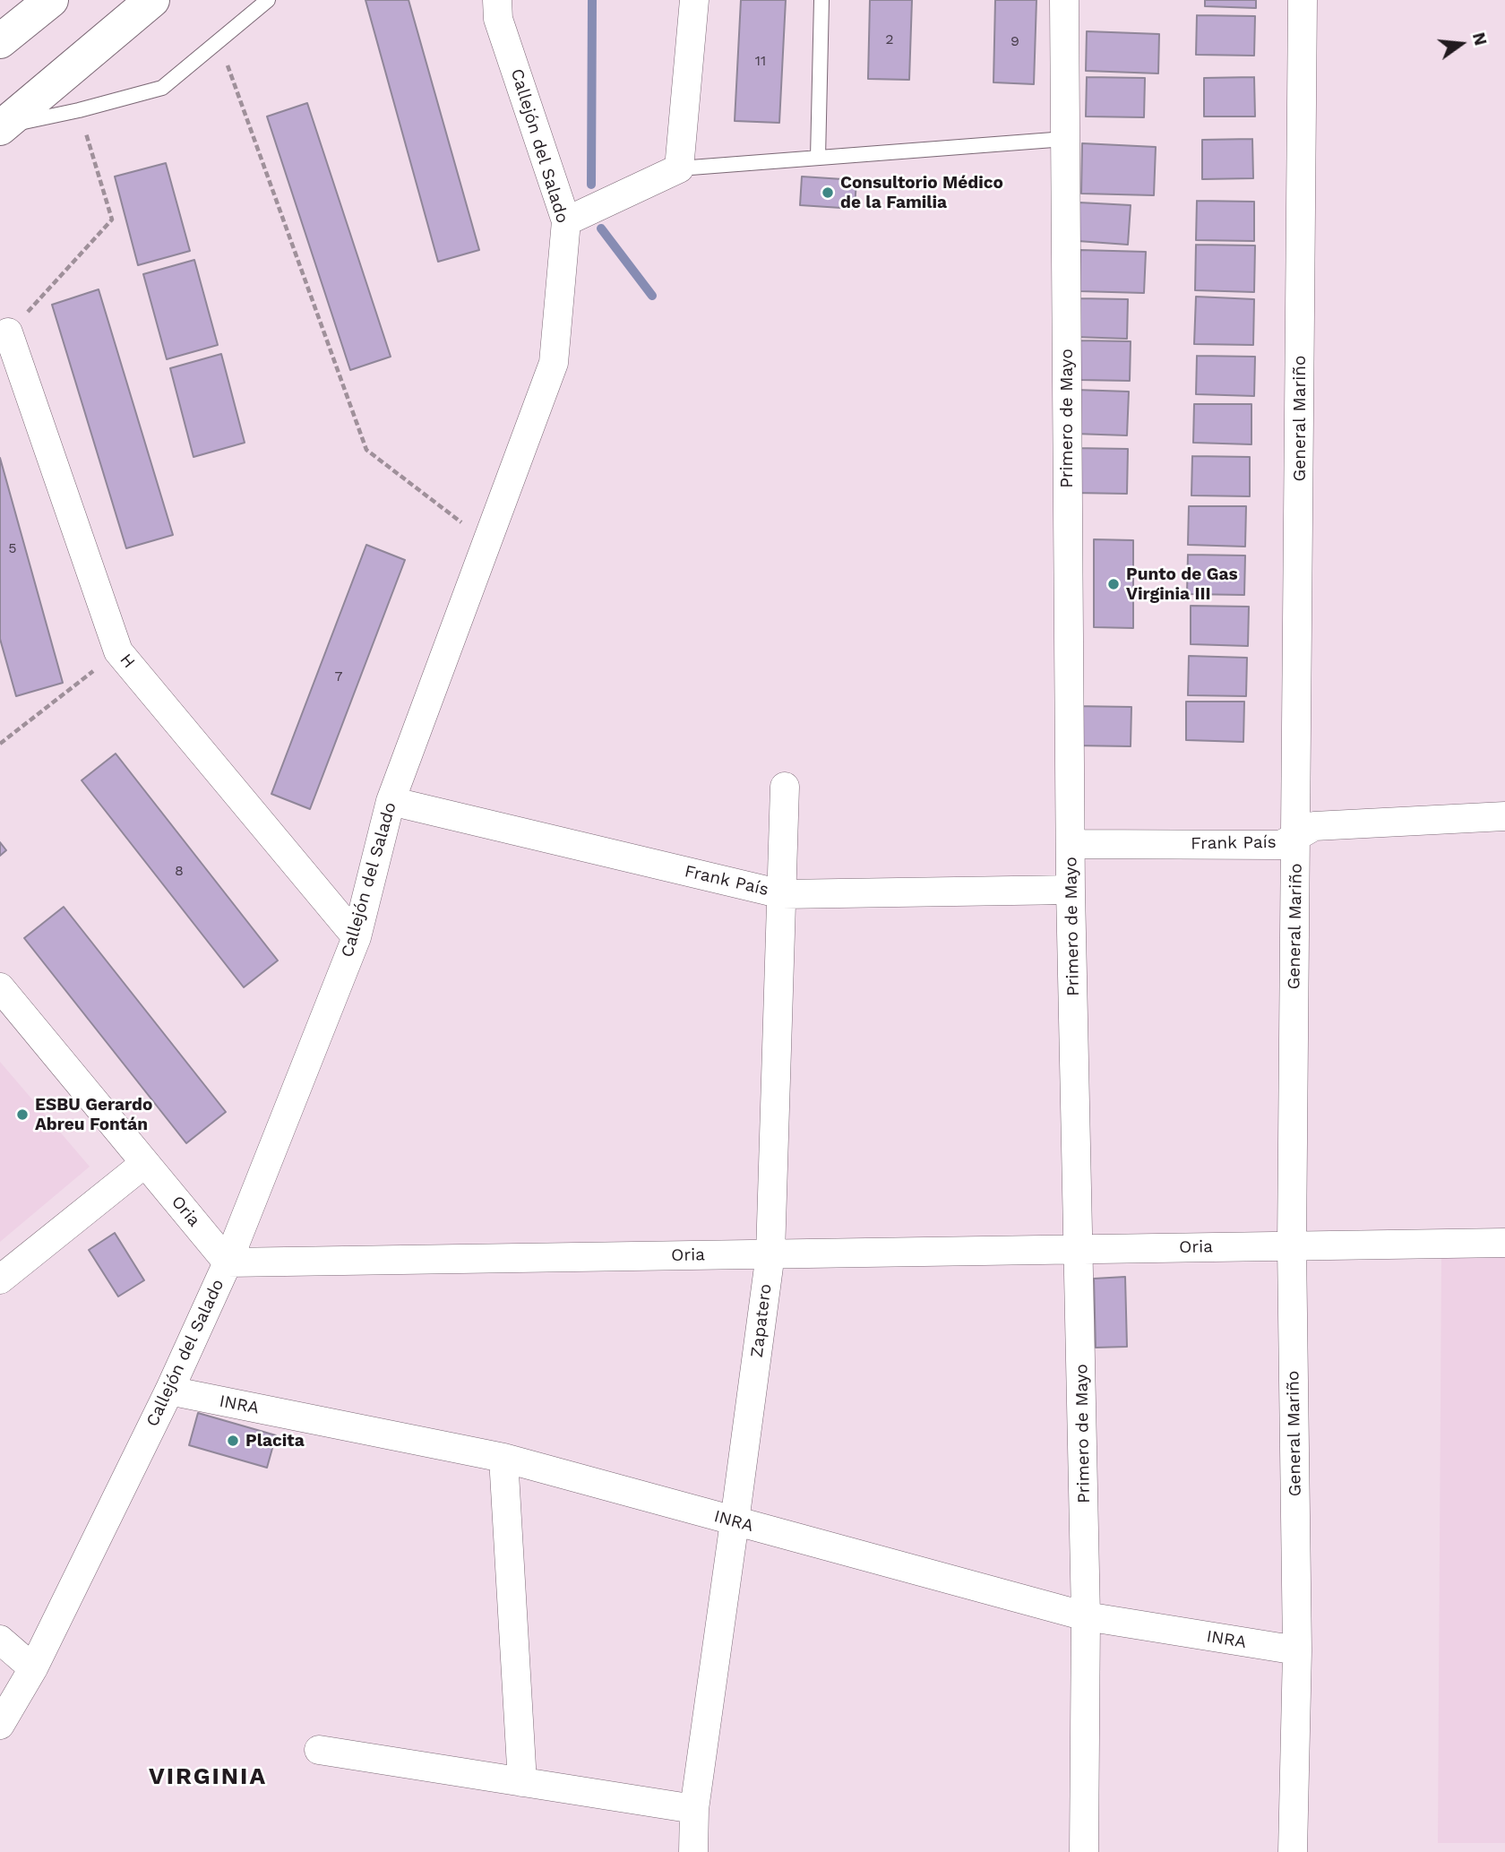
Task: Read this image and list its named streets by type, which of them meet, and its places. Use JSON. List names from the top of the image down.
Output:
{
  "streets": {
    "street": [
      "Callejón del Salado",
      "Primero de Mayo",
      "General Mariño",
      "H",
      "Frank País",
      "Oria",
      "Zapatero",
      "INRA"
    ]
  },
  "crossings": [
    ["Callejón del Salado", "H"],
    ["Callejón del Salado", "Frank País"],
    ["Callejón del Salado", "Oria"],
    ["Callejón del Salado", "INRA"],
    ["Primero de Mayo", "Frank País"],
    ["Primero de Mayo", "Oria"],
    ["Primero de Mayo", "INRA"],
    ["General Mariño", "Frank País"],
    ["General Mariño", "Oria"],
    ["General Mariño", "INRA"],
    ["Frank País", "Zapatero"],
    ["Oria", "Zapatero"],
    ["Zapatero", "INRA"]
  ],
  "districts": ["VIRGINIA"],
  "places": [
    "Consultorio Médico de la Familia",
    "Punto de Gas Virginia III",
    "ESBU Gerardo Abreu Fontán",
    "Placita"
  ],
  "house_numbers": [
    "2",
    "9",
    "11",
    "5",
    "7",
    "8"
  ],
  "north": "right"
}
